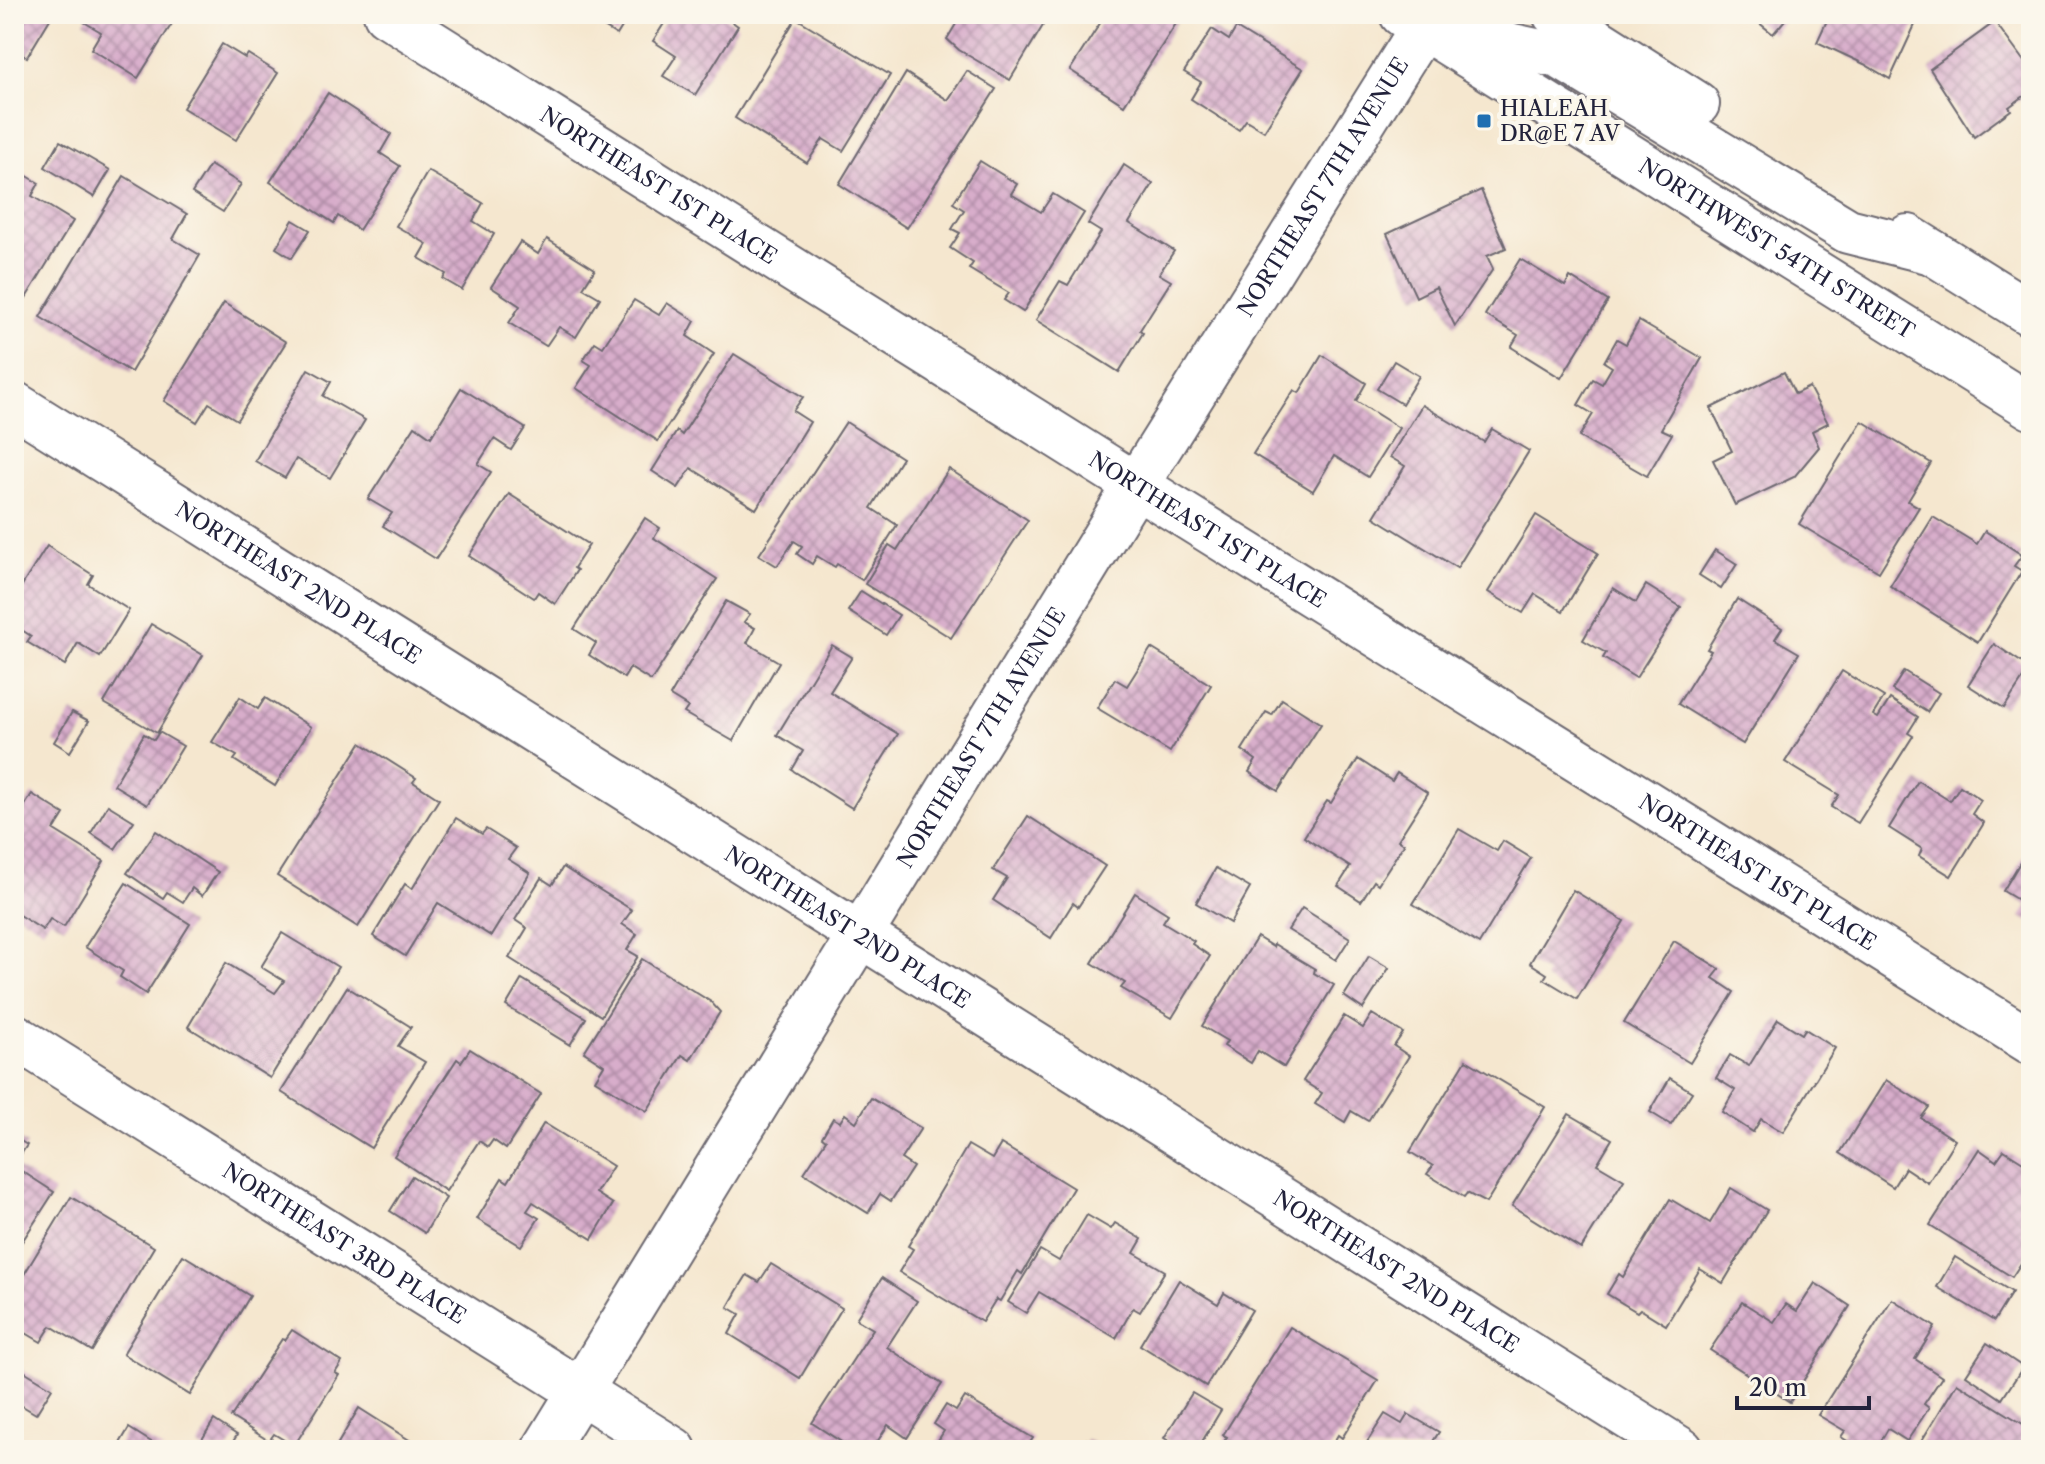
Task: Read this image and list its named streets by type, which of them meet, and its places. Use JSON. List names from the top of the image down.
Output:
{
  "streets": {
    "street": [
      "NORTHEAST 1ST PLACE",
      "NORTHEAST 7TH AVENUE",
      "NORTHWEST 54TH STREET",
      "NORTHEAST 2ND PLACE",
      "NORTHEAST 3RD PLACE"
    ]
  },
  "crossings": [
    ["NORTHEAST 1ST PLACE", "NORTHEAST 7TH AVENUE"],
    ["NORTHEAST 7TH AVENUE", "NORTHWEST 54TH STREET"],
    ["NORTHEAST 7TH AVENUE", "NORTHEAST 2ND PLACE"],
    ["NORTHEAST 7TH AVENUE", "NORTHEAST 3RD PLACE"]
  ],
  "places": {
    "transit": ["HIALEAH DR@E 7 AV"]
  },
  "scale_bar": "20 m"
}
